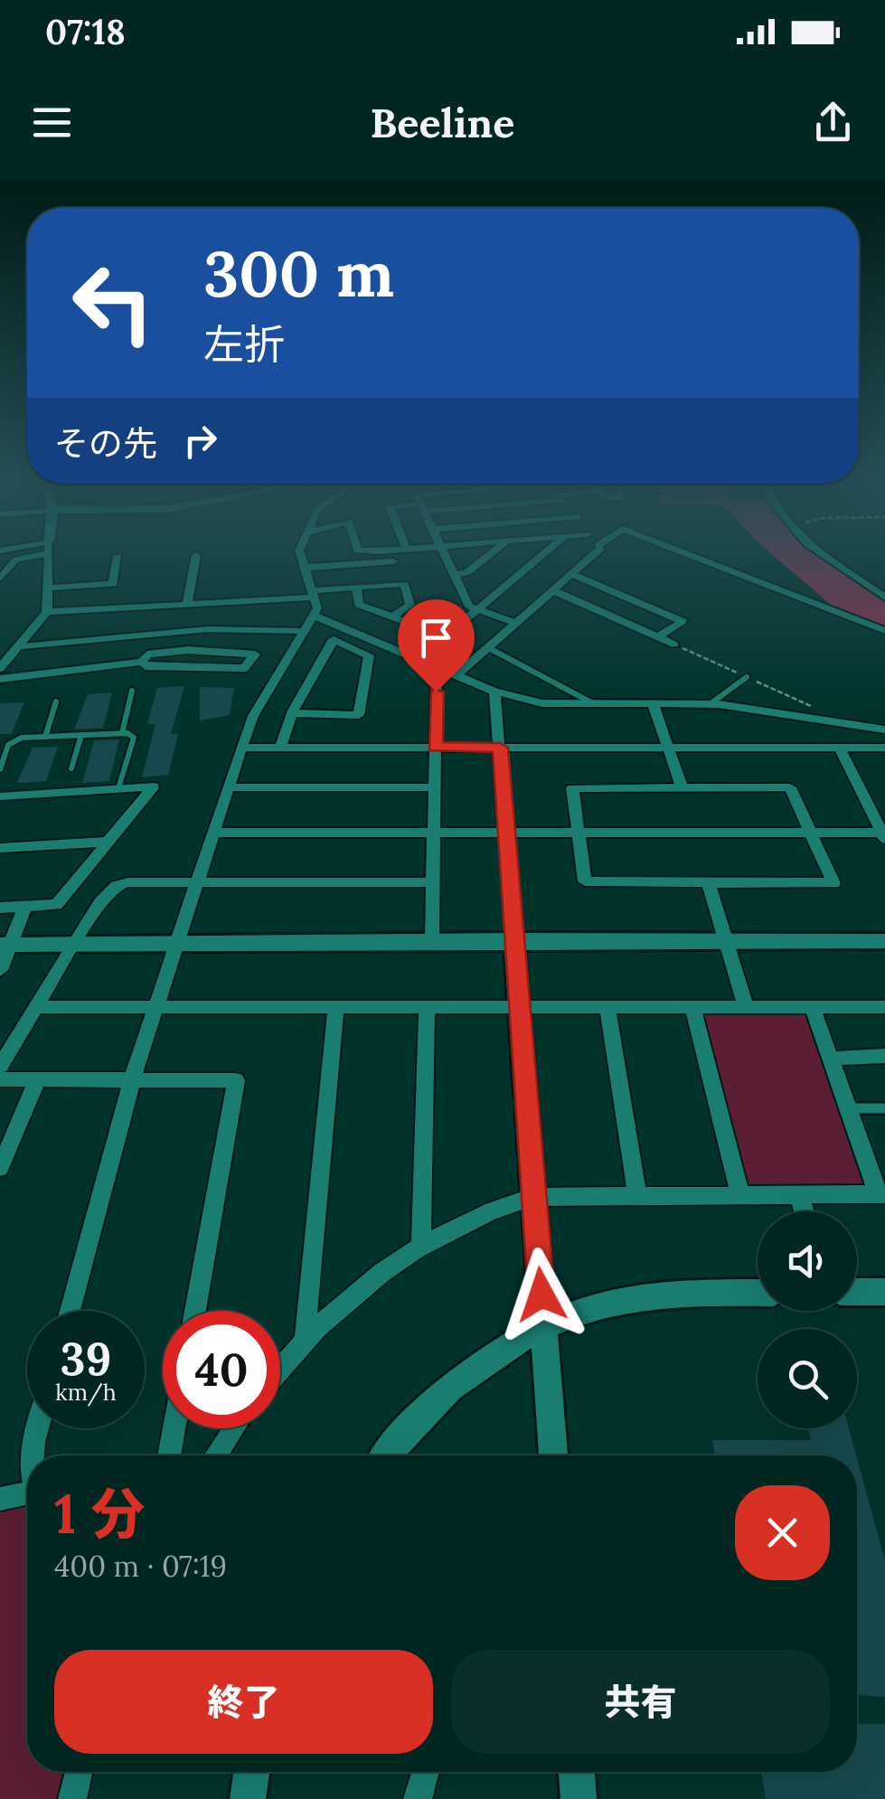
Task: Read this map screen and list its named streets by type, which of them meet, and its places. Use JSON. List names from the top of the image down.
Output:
{
  "page": {
    "status": "07:18",
    "header": "Beeline",
    "turn": ["300 m", "左折"],
    "then": "その先",
    "speed": "39 km/h",
    "limit": "40",
    "heading": ["1 分", "400 m · 07:19"],
    "buttons": ["終了", "共有"]
  }
}
